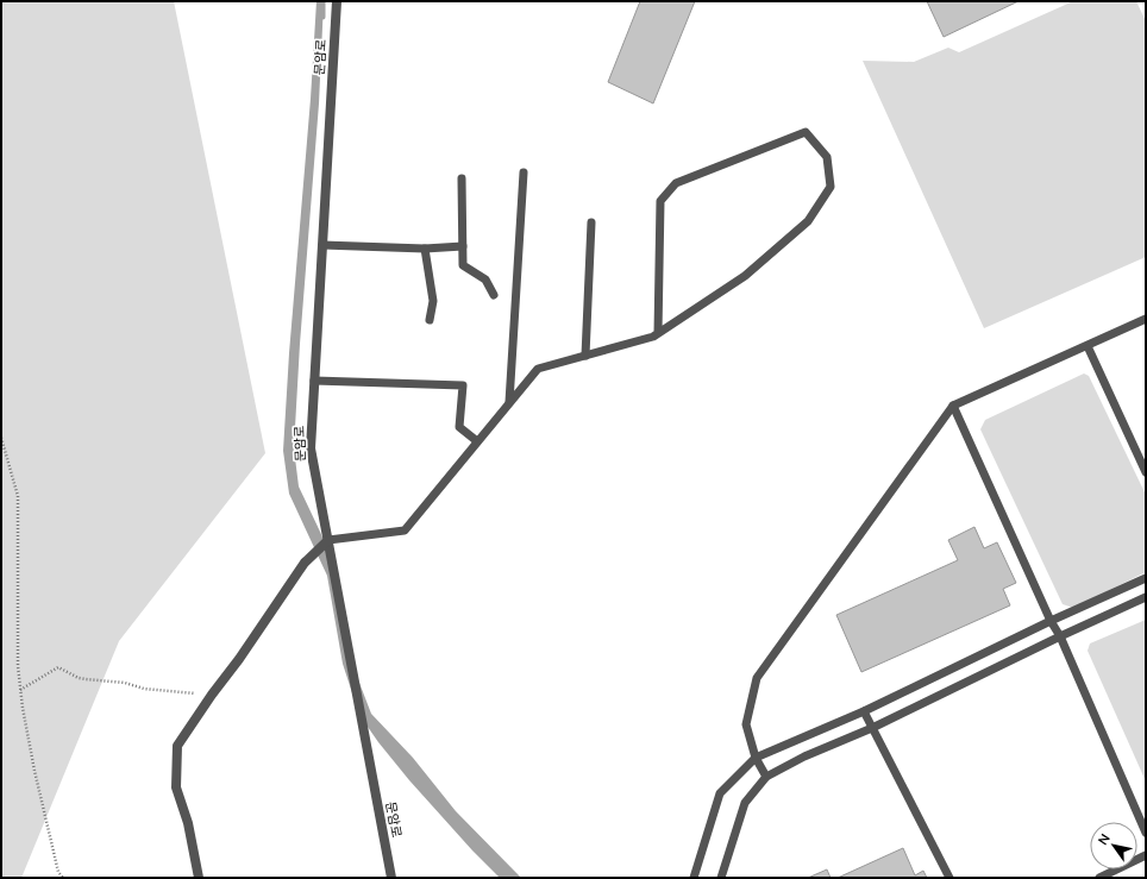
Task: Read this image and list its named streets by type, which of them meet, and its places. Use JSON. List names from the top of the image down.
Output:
{
  "streets": {
    "street": ["문암로"]
  },
  "north": "top left"
}
